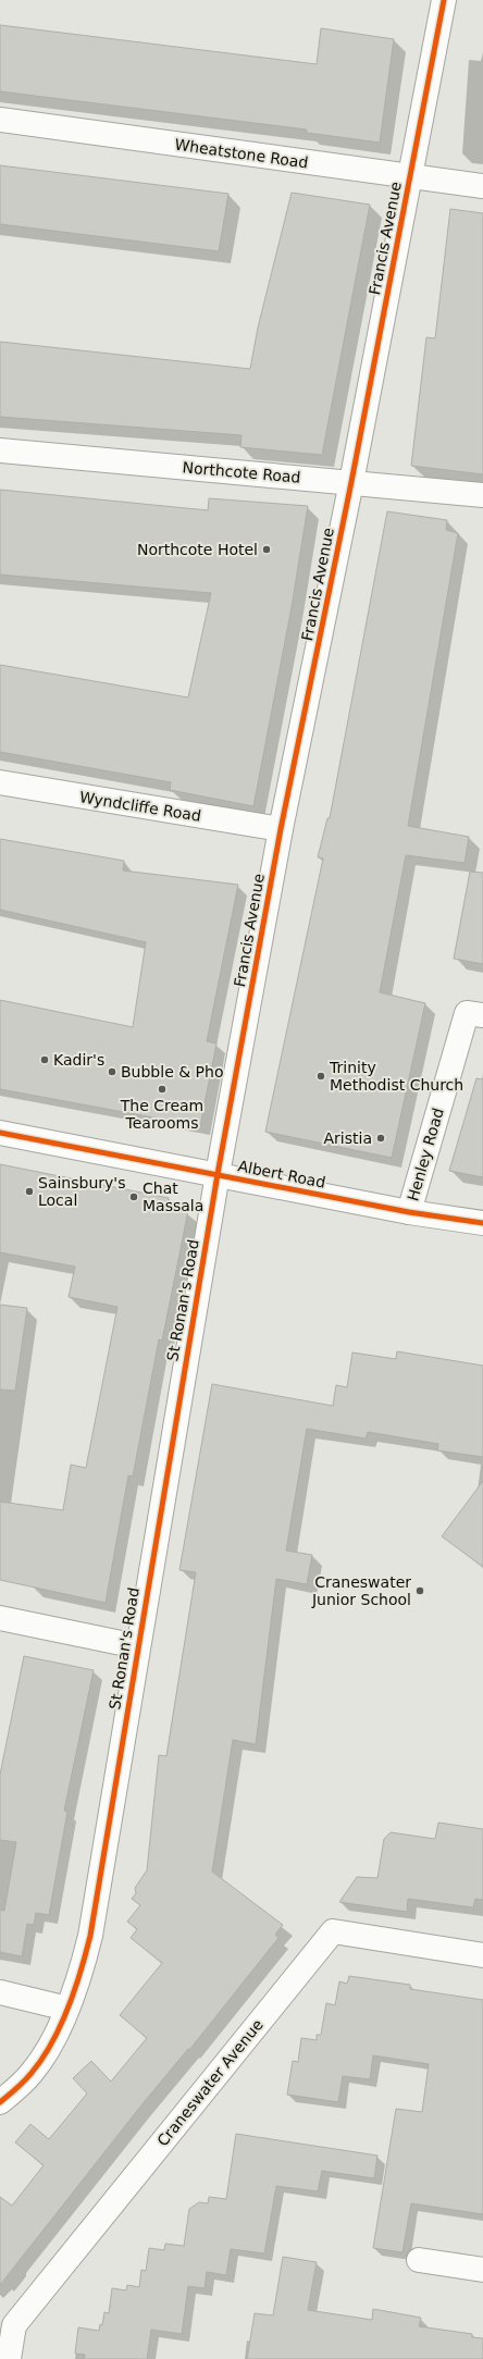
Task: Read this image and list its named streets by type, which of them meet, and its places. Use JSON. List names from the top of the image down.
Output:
{
  "streets": {
    "street": [
      "Wheatstone Road",
      "Francis Avenue",
      "Northcote Road",
      "Wyndcliffe Road",
      "Henley Road",
      "Albert Road",
      "St Ronan's Road",
      "Craneswater Avenue"
    ]
  },
  "crossings": [
    ["Wheatstone Road", "Francis Avenue"],
    ["Francis Avenue", "Northcote Road"],
    ["Francis Avenue", "Wyndcliffe Road"],
    ["Francis Avenue", "Albert Road"],
    ["Francis Avenue", "St Ronan's Road"],
    ["Henley Road", "Albert Road"],
    ["Albert Road", "St Ronan's Road"]
  ],
  "places": [
    "Northcote Hotel",
    "Kadir's",
    "Bubble & Pho",
    "Trinity Methodist Church",
    "The Cream Tearooms",
    "Aristia",
    "Sainsbury's Local",
    "Chat Massala",
    "Craneswater Junior School"
  ]
}
